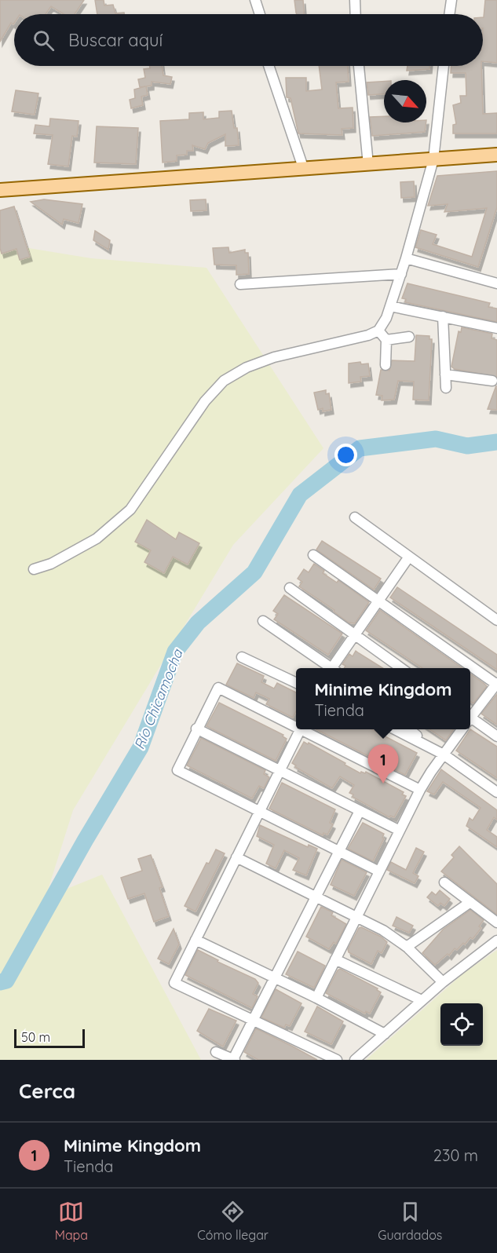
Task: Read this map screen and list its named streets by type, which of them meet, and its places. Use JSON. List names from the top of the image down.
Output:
{
  "water": ["Río Chicamocha"],
  "scale_bar": "50 m",
  "north": "bottom right",
  "page": {
    "search": "Buscar aquí",
    "popup": ["Minime Kingdom", "Tienda"],
    "pins": "1",
    "scale": "50 m",
    "heading": "Cerca",
    "list": [
      {
        "mark": "1",
        "name": "Minime Kingdom",
        "note": "Tienda",
        "value": "230 m"
      }
    ],
    "nav": ["Mapa", "Cómo llegar", "Guardados"]
  }
}
